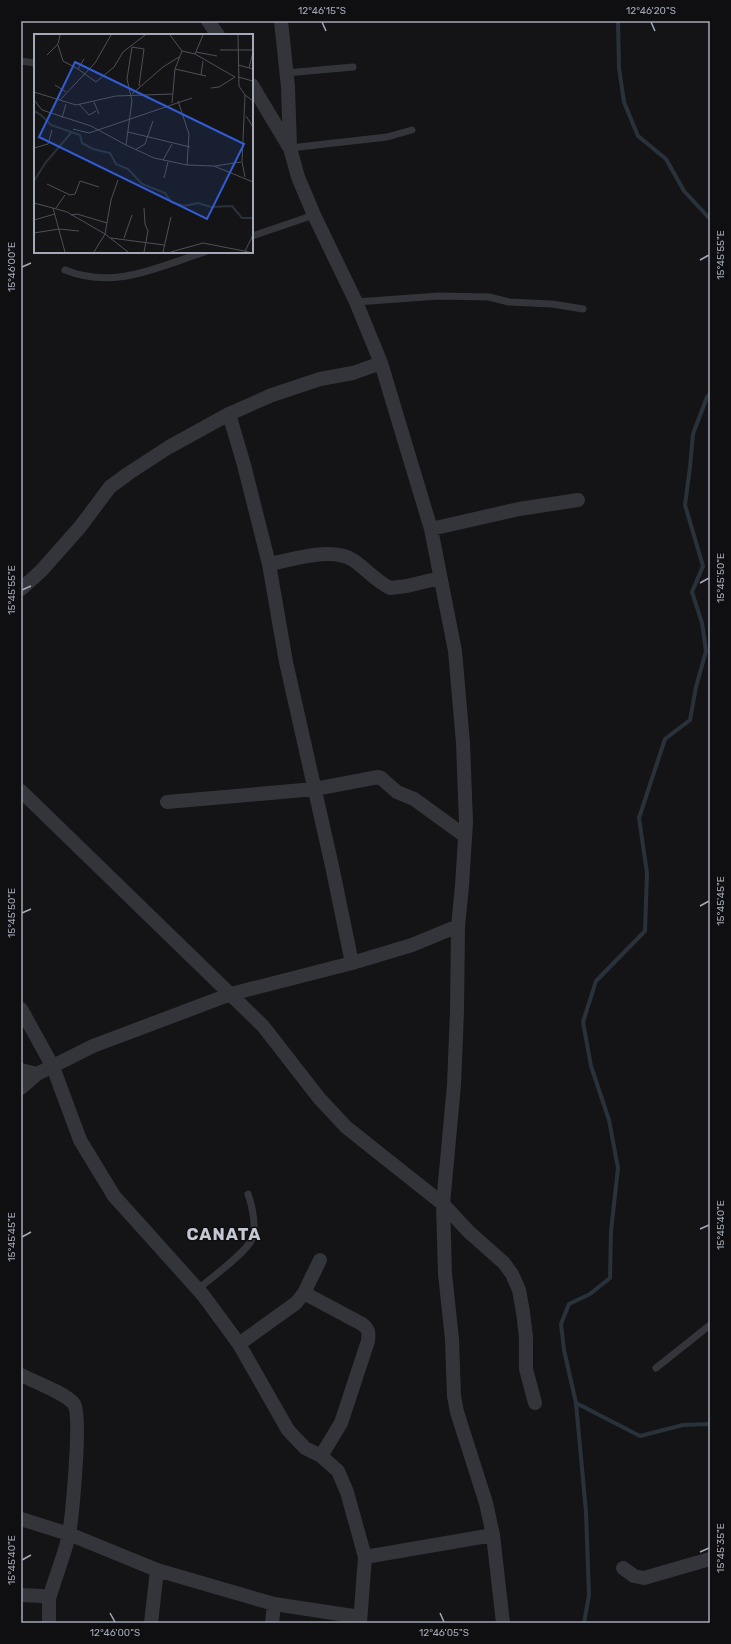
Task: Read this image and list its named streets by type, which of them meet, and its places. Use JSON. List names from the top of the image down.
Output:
{
  "districts": ["CANATA"],
  "coordinates": [
    "12°46'15\"S",
    "12°46'20\"S",
    "15°45'55\"E",
    "15°46'00\"E",
    "15°45'50\"E",
    "15°45'45\"E",
    "15°45'40\"E",
    "15°45'35\"E",
    "12°46'00\"S",
    "12°46'05\"S"
  ]
}
